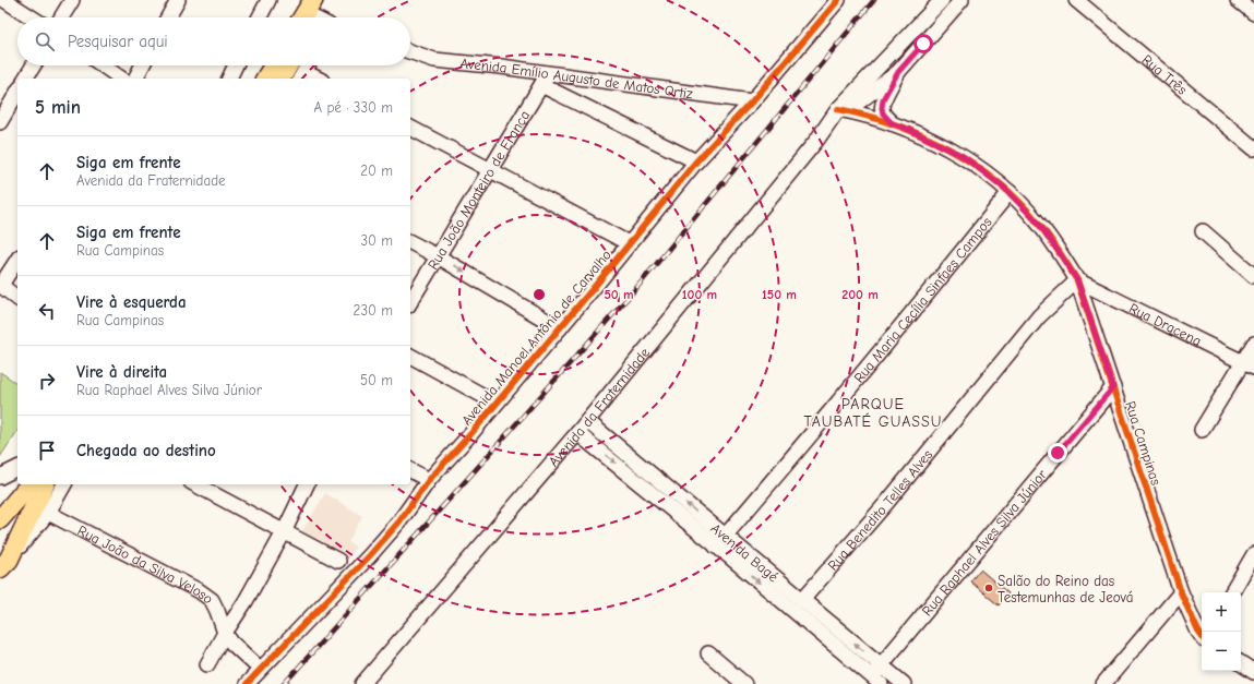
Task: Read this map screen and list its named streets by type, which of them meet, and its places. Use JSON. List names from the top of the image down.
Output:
{
  "streets": {
    "street": [
      "Rua Três",
      "Avenida Emílio Augusto de Matos Ortiz",
      "Rua João Monteiro de França",
      "Rua Maria Cecília Sinfaes Campos",
      "Rua Dracena",
      "Avenida Manoel Antônio de Carvalho",
      "Avenida da Fraternidade",
      "Rua Campinas",
      "Rua Benedito Telles Alves",
      "Rua Raphael Alves Silva Júnior",
      "Avenida Bagé",
      "Rua João da Silva Veloso"
    ]
  },
  "crossings": [
    ["Avenida Emílio Augusto de Matos Ortiz", "Rua João Monteiro de França"],
    ["Avenida Emílio Augusto de Matos Ortiz", "Avenida Manoel Antônio de Carvalho"],
    ["Rua Maria Cecília Sinfaes Campos", "Rua Campinas"],
    ["Rua Maria Cecília Sinfaes Campos", "Avenida Bagé"],
    ["Rua Dracena", "Rua Campinas"],
    ["Rua Dracena", "Rua Benedito Telles Alves"],
    ["Avenida da Fraternidade", "Rua Campinas"],
    ["Avenida da Fraternidade", "Avenida Bagé"],
    ["Rua Campinas", "Rua Benedito Telles Alves"],
    ["Rua Campinas", "Rua Raphael Alves Silva Júnior"],
    ["Rua Benedito Telles Alves", "Avenida Bagé"],
    ["Rua Raphael Alves Silva Júnior", "Avenida Bagé"]
  ],
  "districts": ["PARQUE TAUBATÉ GUASSU"],
  "places": ["Salão do Reino das Testemunhas de Jeová"],
  "page": {
    "search": "Pesquisar aqui",
    "heading": ["5 min", "A pé · 330 m"],
    "list": [
      ["Siga em frente", "Avenida da Fraternidade", "20 m"],
      ["Siga em frente", "Rua Campinas", "30 m"],
      ["Vire à esquerda", "Rua Campinas", "230 m"],
      ["Vire à direita", "Rua Raphael Alves Silva Júnior", "50 m"],
      "Chegada ao destino"
    ],
    "map_buttons": ["+", "−"]
  },
  "rings": [
    "50 m",
    "100 m",
    "150 m",
    "200 m"
  ]
}
